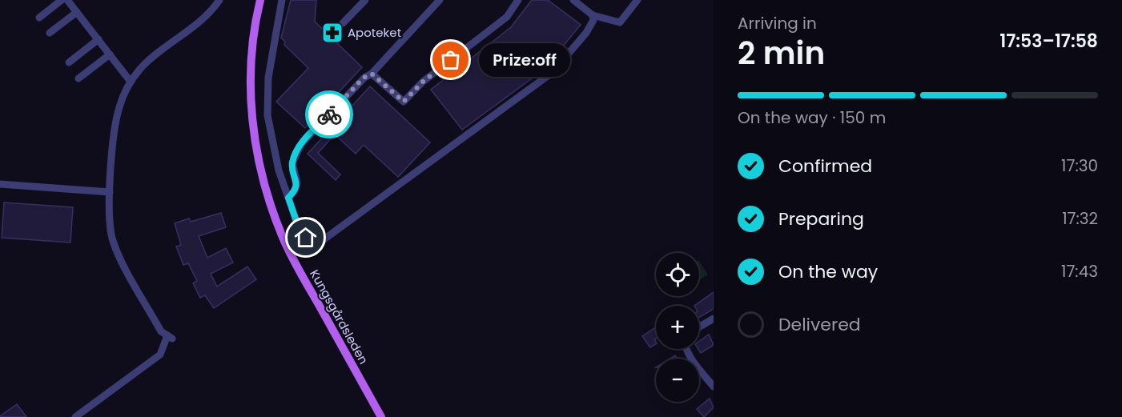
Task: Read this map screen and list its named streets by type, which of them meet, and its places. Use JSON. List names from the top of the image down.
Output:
{
  "streets": {
    "main road": ["Kungsgårdsleden"]
  },
  "places": {
    "pharmacy": ["Apoteket"],
    "other": ["Prize:off"]
  },
  "page": {
    "heading": ["2 min", "Arriving in", "17:53–17:58"],
    "bubble": "Prize:off",
    "bar": "On the way · 150 m",
    "list": [
      ["Confirmed", "17:30"],
      ["Preparing", "17:32"],
      ["On the way", "17:43"],
      "Delivered"
    ],
    "map_buttons": ["+", "−"]
  }
}
